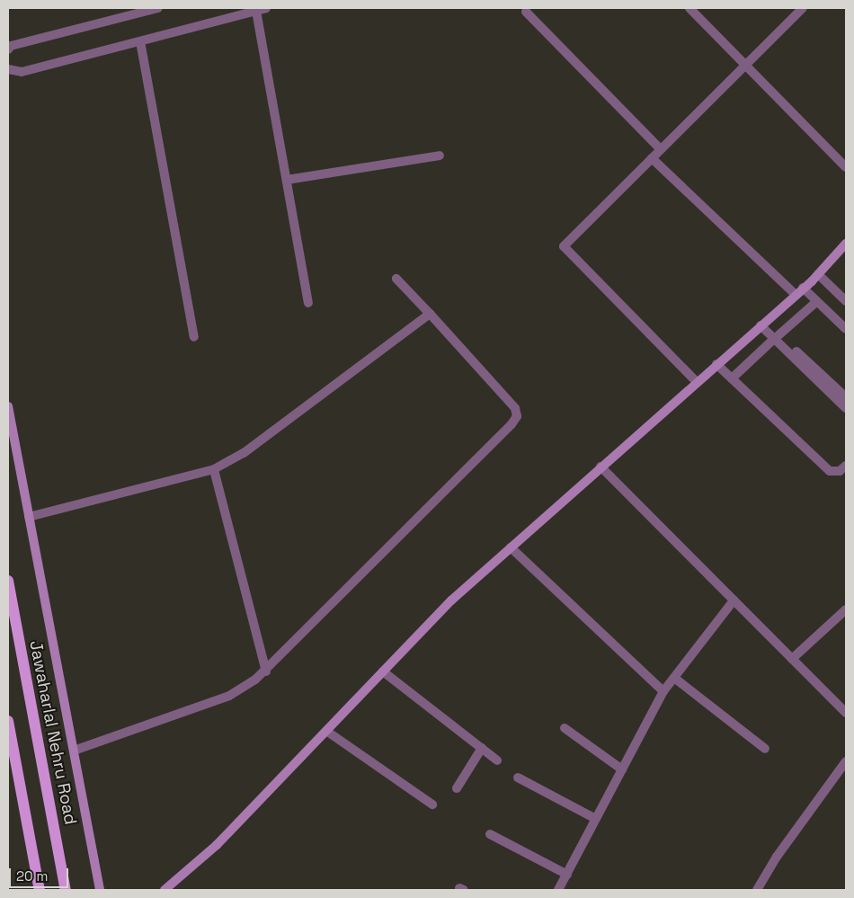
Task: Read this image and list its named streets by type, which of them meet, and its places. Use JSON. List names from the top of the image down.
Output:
{
  "streets": {
    "main road": ["Jawaharlal Nehru Road"]
  },
  "scale_bar": "20 m"
}
